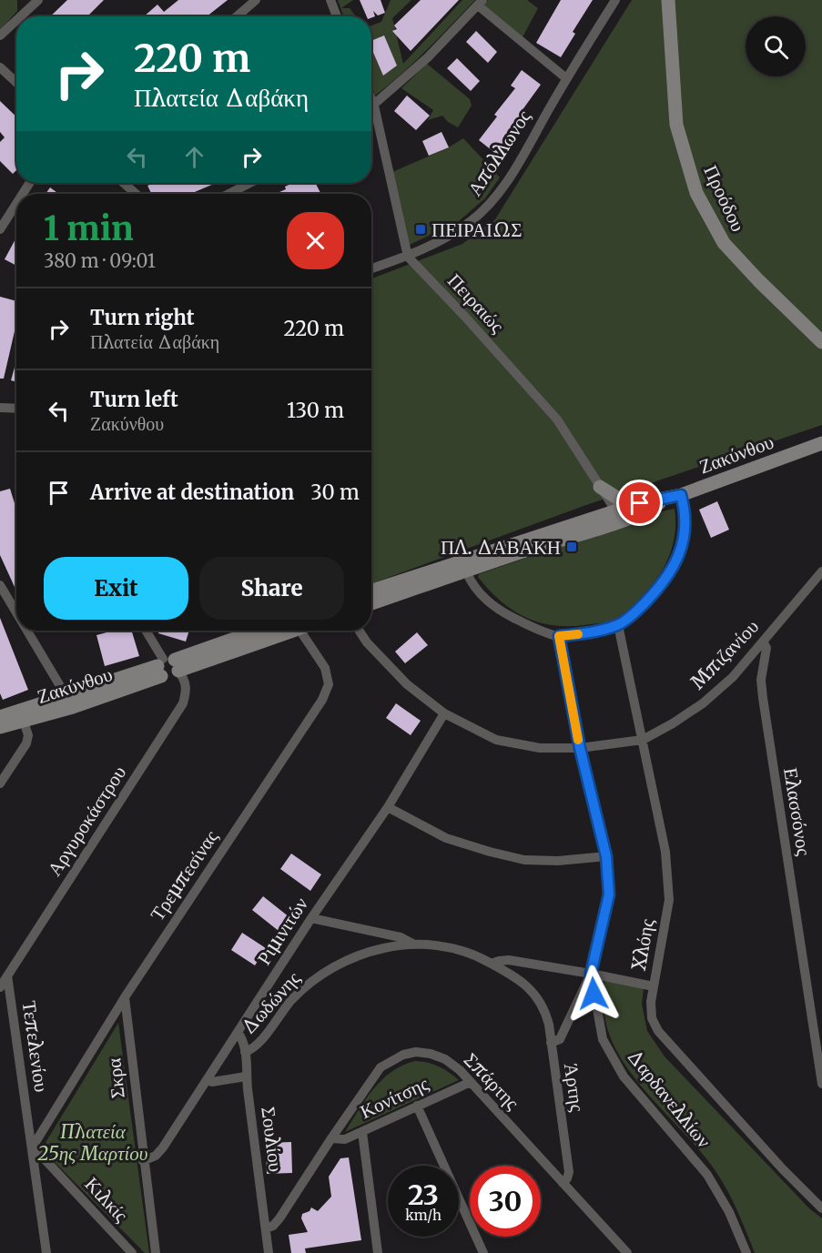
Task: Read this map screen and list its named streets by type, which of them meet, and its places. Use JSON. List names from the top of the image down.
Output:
{
  "streets": {
    "street": [
      "Απόλλωνος",
      "Προόδου",
      "Πειραιώς",
      "Ζακύνθου",
      "Μπιζανίου",
      "Ελασσόνος",
      "Αργυροκάστρου",
      "Τρεμπεσίνας",
      "Ριμινιτών",
      "Χλόης",
      "Δωδώνης",
      "Τεπελενίου",
      "Σκρα",
      "Σπάρτης",
      "Άρτης",
      "Κονίτσης",
      "Δαρδανελλίων",
      "Σουλίου",
      "Κιλκίς"
    ]
  },
  "crossings": [
    ["Απόλλωνος", "Πειραιώς"],
    ["Πειραιώς", "Ζακύνθου"],
    ["Ζακύνθου", "Αργυροκάστρου"],
    ["Μπιζανίου", "Ελασσόνος"],
    ["Μπιζανίου", "Ριμινιτών"],
    ["Μπιζανίου", "Χλόης"],
    ["Μπιζανίου", "Δαρδανελλίων"],
    ["Αργυροκάστρου", "Τεπελενίου"],
    ["Τρεμπεσίνας", "Τεπελενίου"],
    ["Τρεμπεσίνας", "Σκρα"],
    ["Τρεμπεσίνας", "Κιλκίς"],
    ["Ριμινιτών", "Δωδώνης"],
    ["Ριμινιτών", "Σκρα"],
    ["Ριμινιτών", "Σουλίου"],
    ["Χλόης", "Δωδώνης"],
    ["Δωδώνης", "Άρτης"],
    ["Δωδώνης", "Δαρδανελλίων"],
    ["Δωδώνης", "Σουλίου"],
    ["Τεπελενίου", "Κιλκίς"],
    ["Σπάρτης", "Άρτης"],
    ["Σπάρτης", "Κονίτσης"],
    ["Σπάρτης", "Σουλίου"],
    ["Άρτης", "Δαρδανελλίων"]
  ],
  "parks": ["Πλατεία 25ης Μαρτίου"],
  "places": {
    "transit": ["ΠΕΙΡΑΙΩΣ", "ΠΛ. ΔΑΒΑΚΗ"]
  },
  "page": {
    "turn": ["220 m", "Πλατεία Δαβάκη"],
    "heading": ["1 min", "380 m · 09:01"],
    "list": [
      {
        "name": "Turn right",
        "note": "Πλατεία Δαβάκη",
        "value": "220 m"
      },
      {
        "name": "Turn left",
        "note": "Ζακύνθου",
        "value": "130 m"
      },
      {
        "name": "Arrive at destination",
        "value": "30 m"
      }
    ],
    "buttons": ["Exit", "Share"],
    "speed": "23 km/h",
    "limit": "30"
  }
}
